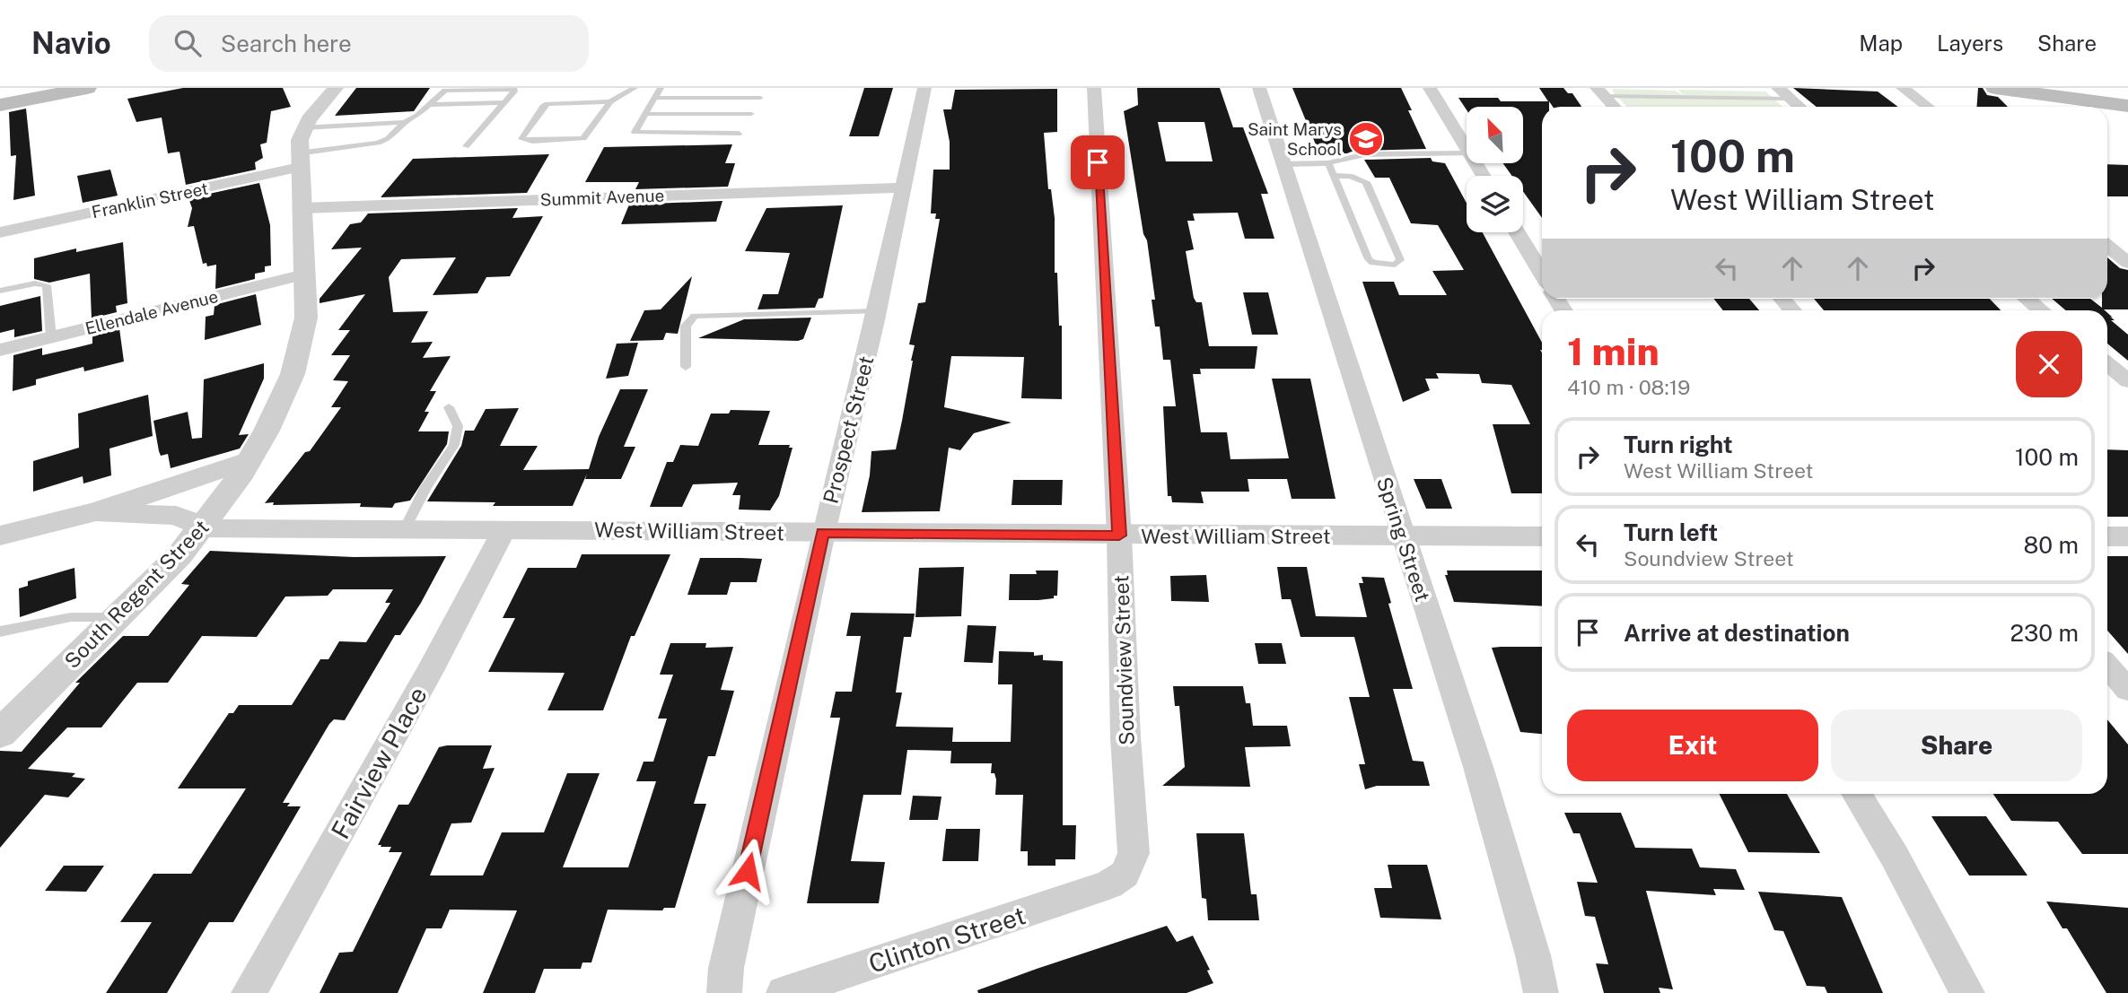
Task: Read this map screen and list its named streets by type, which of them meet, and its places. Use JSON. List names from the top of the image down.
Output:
{
  "streets": {
    "street": [
      "Summit Avenue",
      "Franklin Street",
      "Ellendale Avenue",
      "Prospect Street",
      "West William Street",
      "Spring Street",
      "South Regent Street",
      "Soundview Street",
      "Fairview Place",
      "Clinton Street"
    ]
  },
  "crossings": [
    ["Summit Avenue", "Prospect Street"],
    ["Summit Avenue", "South Regent Street"],
    ["Franklin Street", "South Regent Street"],
    ["Ellendale Avenue", "South Regent Street"],
    ["Prospect Street", "West William Street"],
    ["West William Street", "Spring Street"],
    ["West William Street", "South Regent Street"],
    ["West William Street", "Soundview Street"],
    ["West William Street", "Fairview Place"],
    ["Soundview Street", "Clinton Street"]
  ],
  "places": {
    "school or university": ["Saint Marys School"]
  },
  "north": "top left",
  "page": {
    "header": "Navio",
    "search": "Search here",
    "nav": ["Map", "Layers", "Share"],
    "turn": ["100 m", "West William Street"],
    "heading": ["1 min", "410 m · 08:19"],
    "list": [
      {
        "name": "Turn right",
        "note": "West William Street",
        "value": "100 m"
      },
      {
        "name": "Turn left",
        "note": "Soundview Street",
        "value": "80 m"
      },
      {
        "name": "Arrive at destination",
        "value": "230 m"
      }
    ],
    "buttons": ["Exit", "Share"]
  }
}
